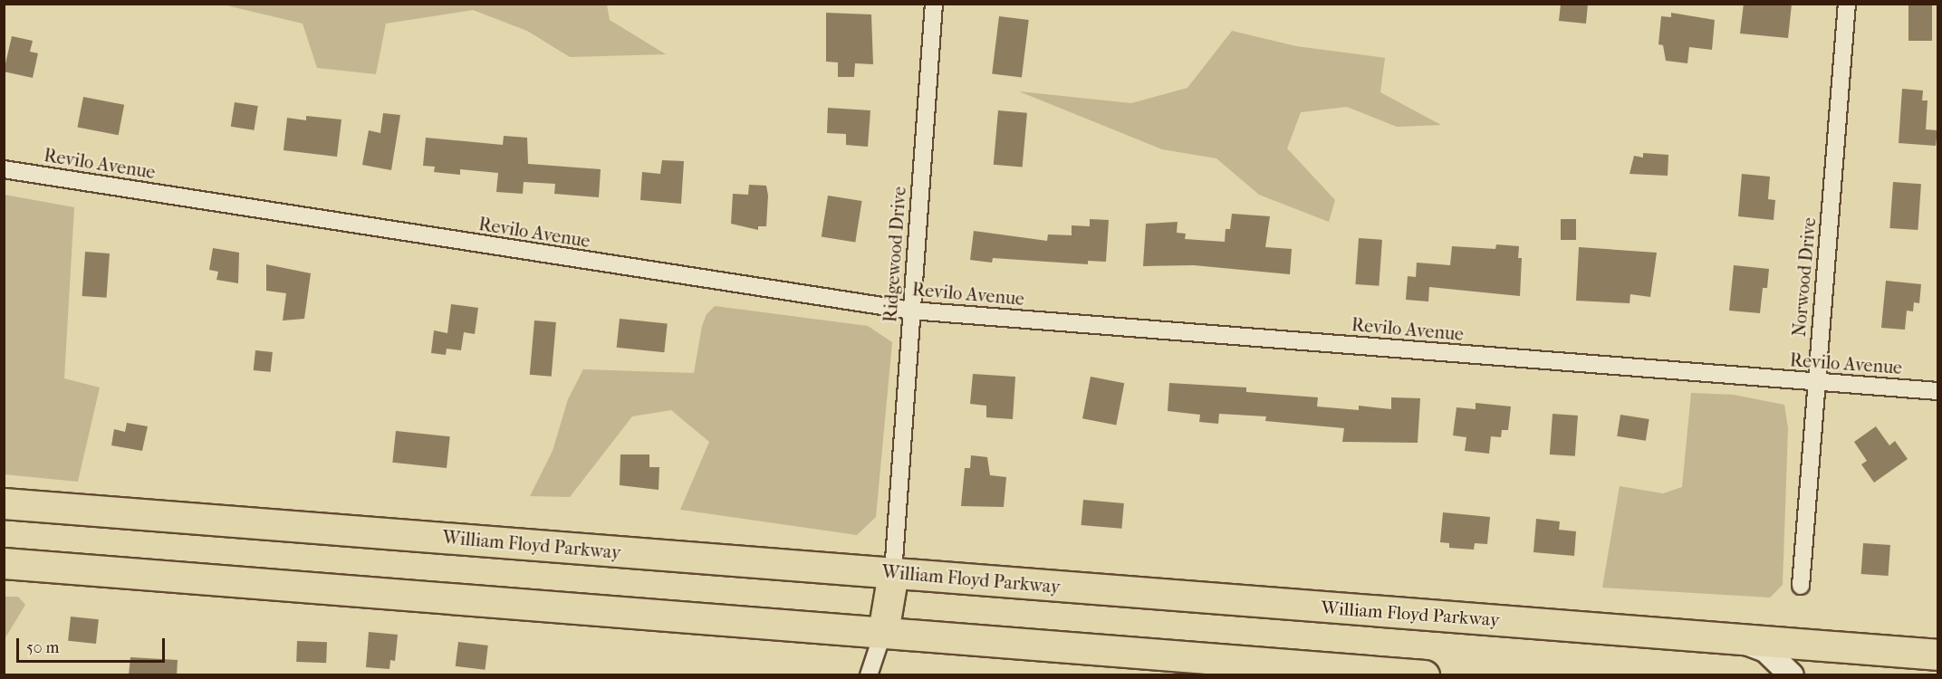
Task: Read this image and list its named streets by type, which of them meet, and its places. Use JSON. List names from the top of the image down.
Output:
{
  "streets": {
    "highway": ["William Floyd Parkway"],
    "street": ["Revilo Avenue", "Ridgewood Drive", "Norwood Drive"]
  },
  "crossings": [
    ["Revilo Avenue", "Ridgewood Drive"],
    ["Revilo Avenue", "Norwood Drive"],
    ["Ridgewood Drive", "William Floyd Parkway"]
  ],
  "scale_bar": "50 m"
}
